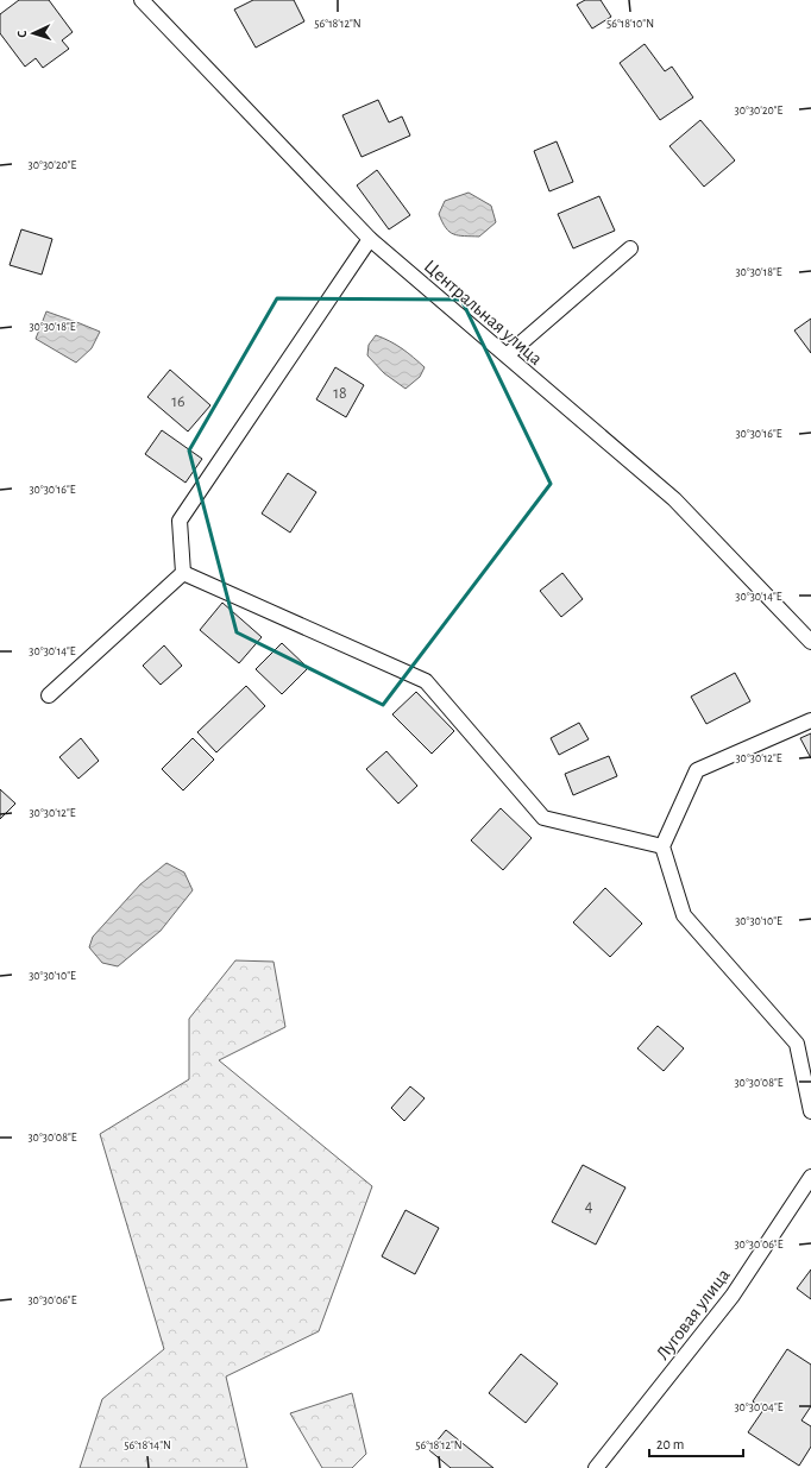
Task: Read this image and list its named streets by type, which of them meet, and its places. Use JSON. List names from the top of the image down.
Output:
{
  "streets": {
    "lane": ["Центральная улица", "Луговая улица"]
  },
  "house_numbers": ["18", "16", "4"],
  "scale_bar": "20 m",
  "north": "left",
  "coordinates": [
    "56°18'12\"N",
    "56°18'10\"N",
    "30°30'20\"E",
    "30°30'18\"E",
    "30°30'16\"E",
    "30°30'14\"E",
    "30°30'12\"E",
    "30°30'10\"E",
    "30°30'08\"E",
    "30°30'06\"E",
    "30°30'04\"E",
    "56°18'14\"N"
  ]
}
